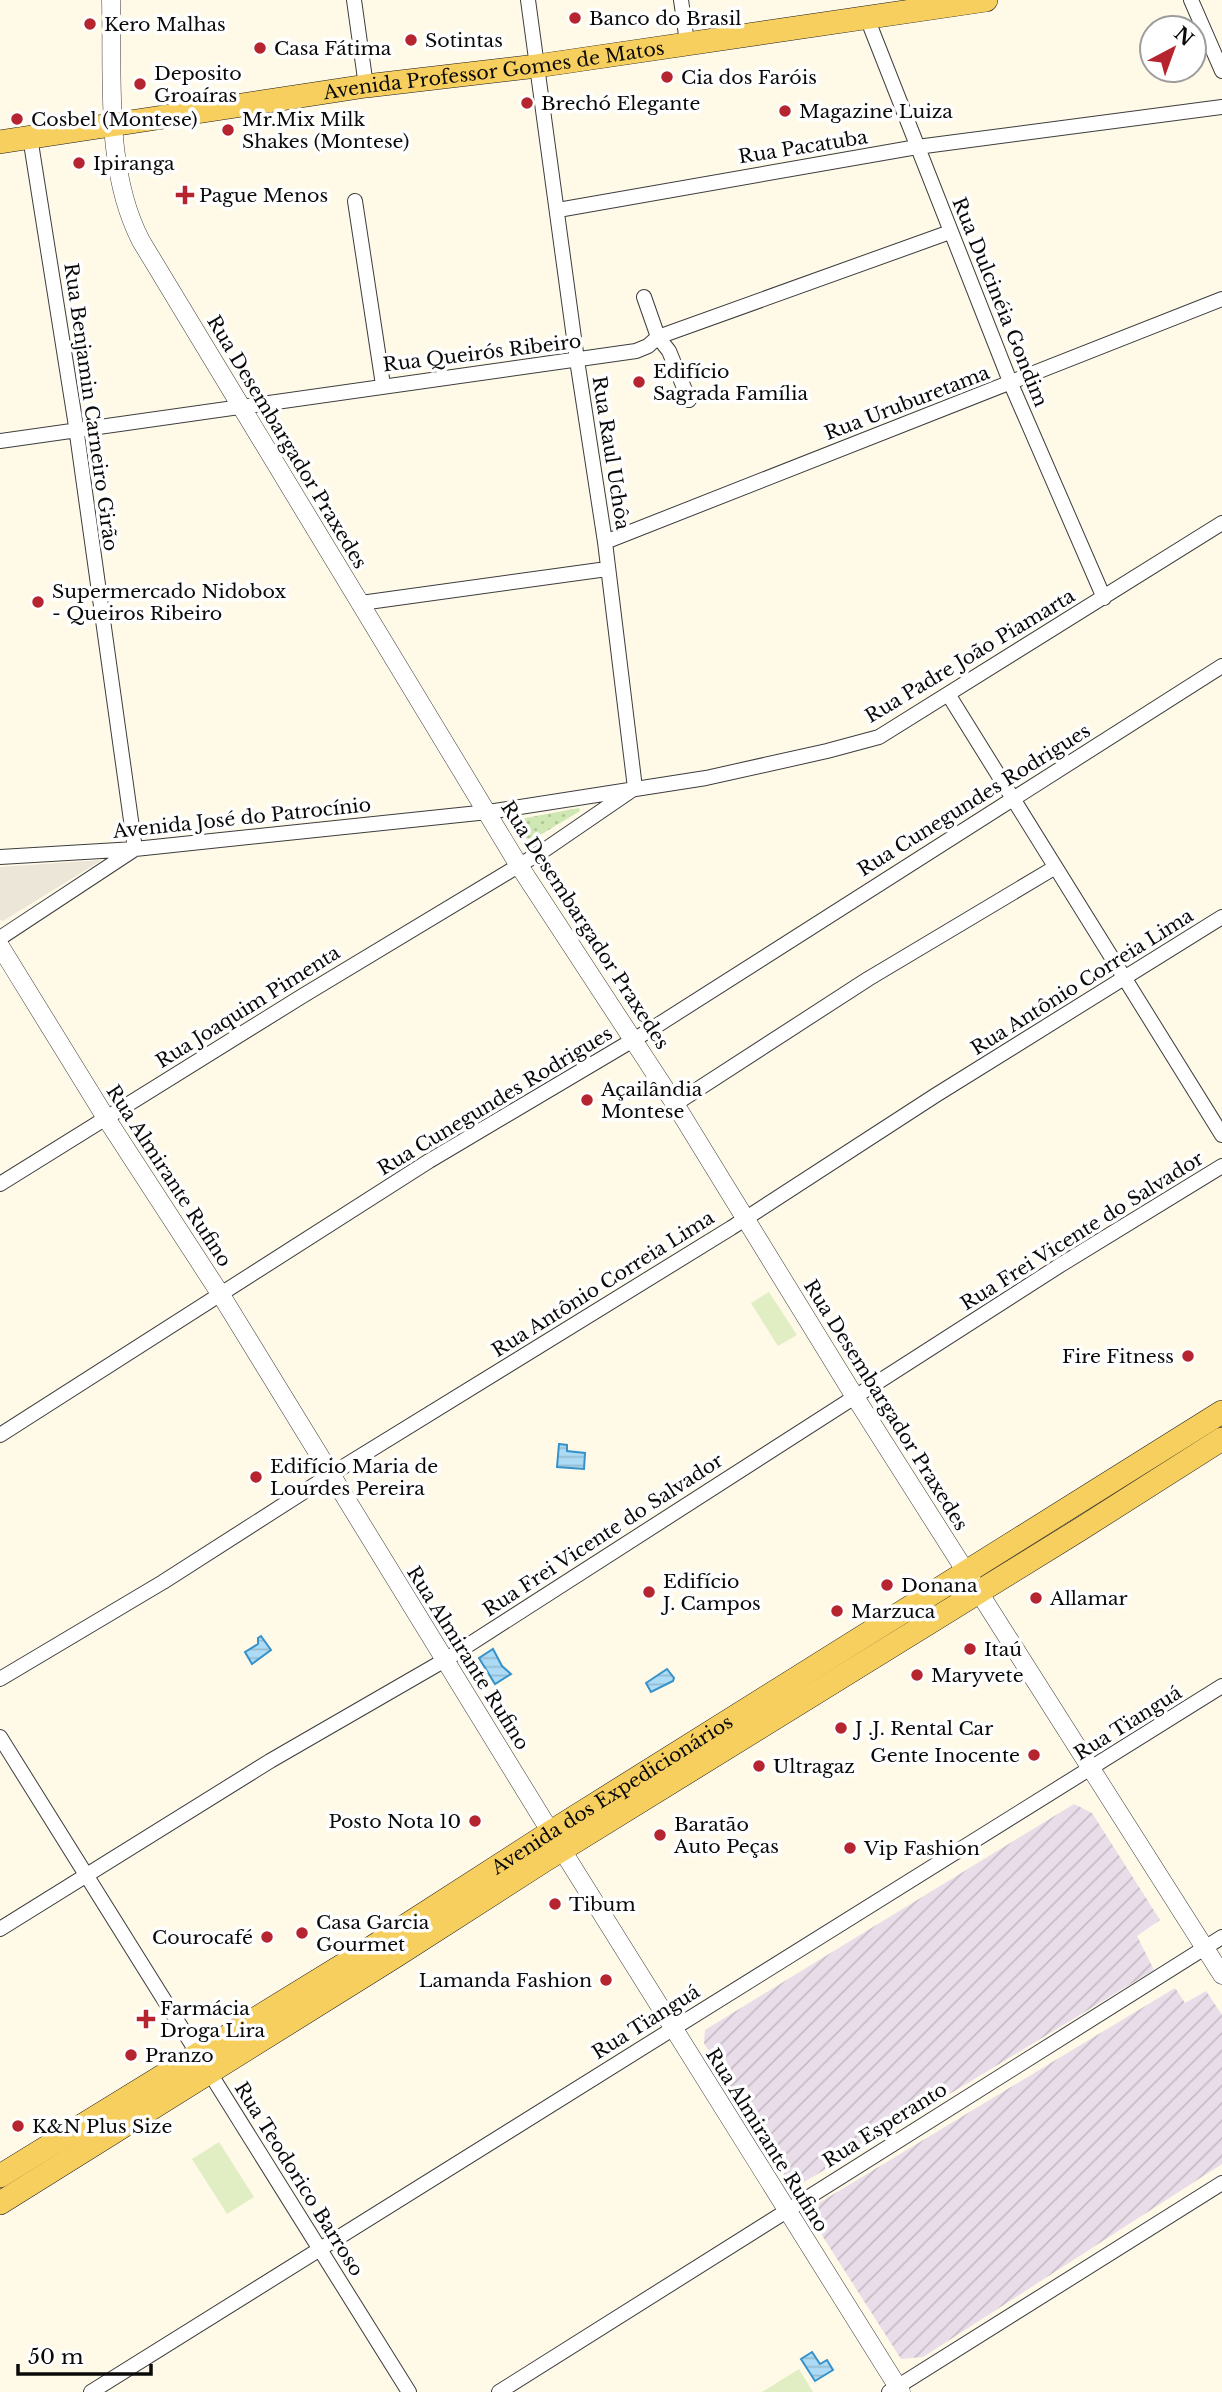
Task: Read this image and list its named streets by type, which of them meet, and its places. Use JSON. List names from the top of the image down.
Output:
{
  "streets": {
    "main road": ["Avenida Professor Gomes de Matos", "Avenida dos Expedicionários"],
    "street": [
      "Rua Pacatuba",
      "Rua Dulcinéia Gondim",
      "Rua Queirós Ribeiro",
      "Rua Uruburetama",
      "Rua Benjamin Carneiro Girão",
      "Rua Desembargador Praxedes",
      "Rua Raul Uchôa",
      "Rua Padre João Piamarta",
      "Rua Cunegundes Rodrigues",
      "Avenida José do Patrocínio",
      "Rua Antônio Correia Lima",
      "Rua Joaquim Pimenta",
      "Rua Almirante Rufino",
      "Rua Frei Vicente do Salvador",
      "Rua Tianguá",
      "Rua Esperanto",
      "Rua Teodorico Barroso"
    ]
  },
  "crossings": [
    ["Avenida Professor Gomes de Matos", "Rua Dulcinéia Gondim"],
    ["Avenida Professor Gomes de Matos", "Rua Benjamin Carneiro Girão"],
    ["Avenida Professor Gomes de Matos", "Rua Desembargador Praxedes"],
    ["Avenida Professor Gomes de Matos", "Rua Raul Uchôa"],
    ["Rua Pacatuba", "Rua Dulcinéia Gondim"],
    ["Rua Pacatuba", "Rua Raul Uchôa"],
    ["Rua Dulcinéia Gondim", "Rua Queirós Ribeiro"],
    ["Rua Dulcinéia Gondim", "Rua Uruburetama"],
    ["Rua Dulcinéia Gondim", "Rua Padre João Piamarta"],
    ["Rua Queirós Ribeiro", "Rua Benjamin Carneiro Girão"],
    ["Rua Queirós Ribeiro", "Rua Desembargador Praxedes"],
    ["Rua Queirós Ribeiro", "Rua Raul Uchôa"],
    ["Rua Uruburetama", "Rua Raul Uchôa"],
    ["Rua Benjamin Carneiro Girão", "Avenida José do Patrocínio"],
    ["Rua Desembargador Praxedes", "Rua Padre João Piamarta"],
    ["Rua Desembargador Praxedes", "Rua Cunegundes Rodrigues"],
    ["Rua Desembargador Praxedes", "Avenida José do Patrocínio"],
    ["Rua Desembargador Praxedes", "Rua Antônio Correia Lima"],
    ["Rua Desembargador Praxedes", "Rua Joaquim Pimenta"],
    ["Rua Desembargador Praxedes", "Rua Frei Vicente do Salvador"],
    ["Rua Desembargador Praxedes", "Rua Tianguá"],
    ["Rua Desembargador Praxedes", "Avenida dos Expedicionários"],
    ["Rua Desembargador Praxedes", "Rua Esperanto"],
    ["Rua Raul Uchôa", "Rua Padre João Piamarta"],
    ["Rua Padre João Piamarta", "Avenida José do Patrocínio"],
    ["Rua Padre João Piamarta", "Rua Joaquim Pimenta"],
    ["Rua Cunegundes Rodrigues", "Rua Almirante Rufino"],
    ["Rua Antônio Correia Lima", "Rua Almirante Rufino"],
    ["Rua Joaquim Pimenta", "Rua Almirante Rufino"],
    ["Rua Almirante Rufino", "Rua Frei Vicente do Salvador"],
    ["Rua Almirante Rufino", "Rua Tianguá"],
    ["Rua Almirante Rufino", "Avenida dos Expedicionários"],
    ["Rua Almirante Rufino", "Rua Esperanto"],
    ["Rua Frei Vicente do Salvador", "Rua Teodorico Barroso"],
    ["Rua Tianguá", "Rua Teodorico Barroso"],
    ["Avenida dos Expedicionários", "Rua Teodorico Barroso"]
  ],
  "places": {
    "other": [
      "Banco do Brasil",
      "Kero Malhas",
      "Sotintas",
      "Casa Fátima",
      "Cia dos Faróis",
      "Deposito Groaíras",
      "Brechó Elegante",
      "Magazine Luiza",
      "Cosbel (Montese)",
      "Mr.Mix Milk Shakes (Montese)",
      "Ipiranga",
      "Edifício Sagrada Família",
      "Supermercado Nidobox - Queiros Ribeiro",
      "Açailândia Montese",
      "Fire Fitness",
      "Edifício Maria de Lourdes Pereira",
      "Donana",
      "Edifício J. Campos",
      "Allamar",
      "Marzuca",
      "Itaú",
      "Maryvete",
      "J .J. Rental Car",
      "Gente Inocente",
      "Ultragaz",
      "Posto Nota 10",
      "Baratão Auto Peças",
      "Vip Fashion",
      "Tibum",
      "Casa Garcia Gourmet",
      "Courocafé",
      "Lamanda Fashion",
      "Pranzo",
      "K&N Plus Size"
    ],
    "health": ["Pague Menos", "Farmácia Droga Lira"]
  },
  "scale_bar": "50 m",
  "north": "top right"
}
